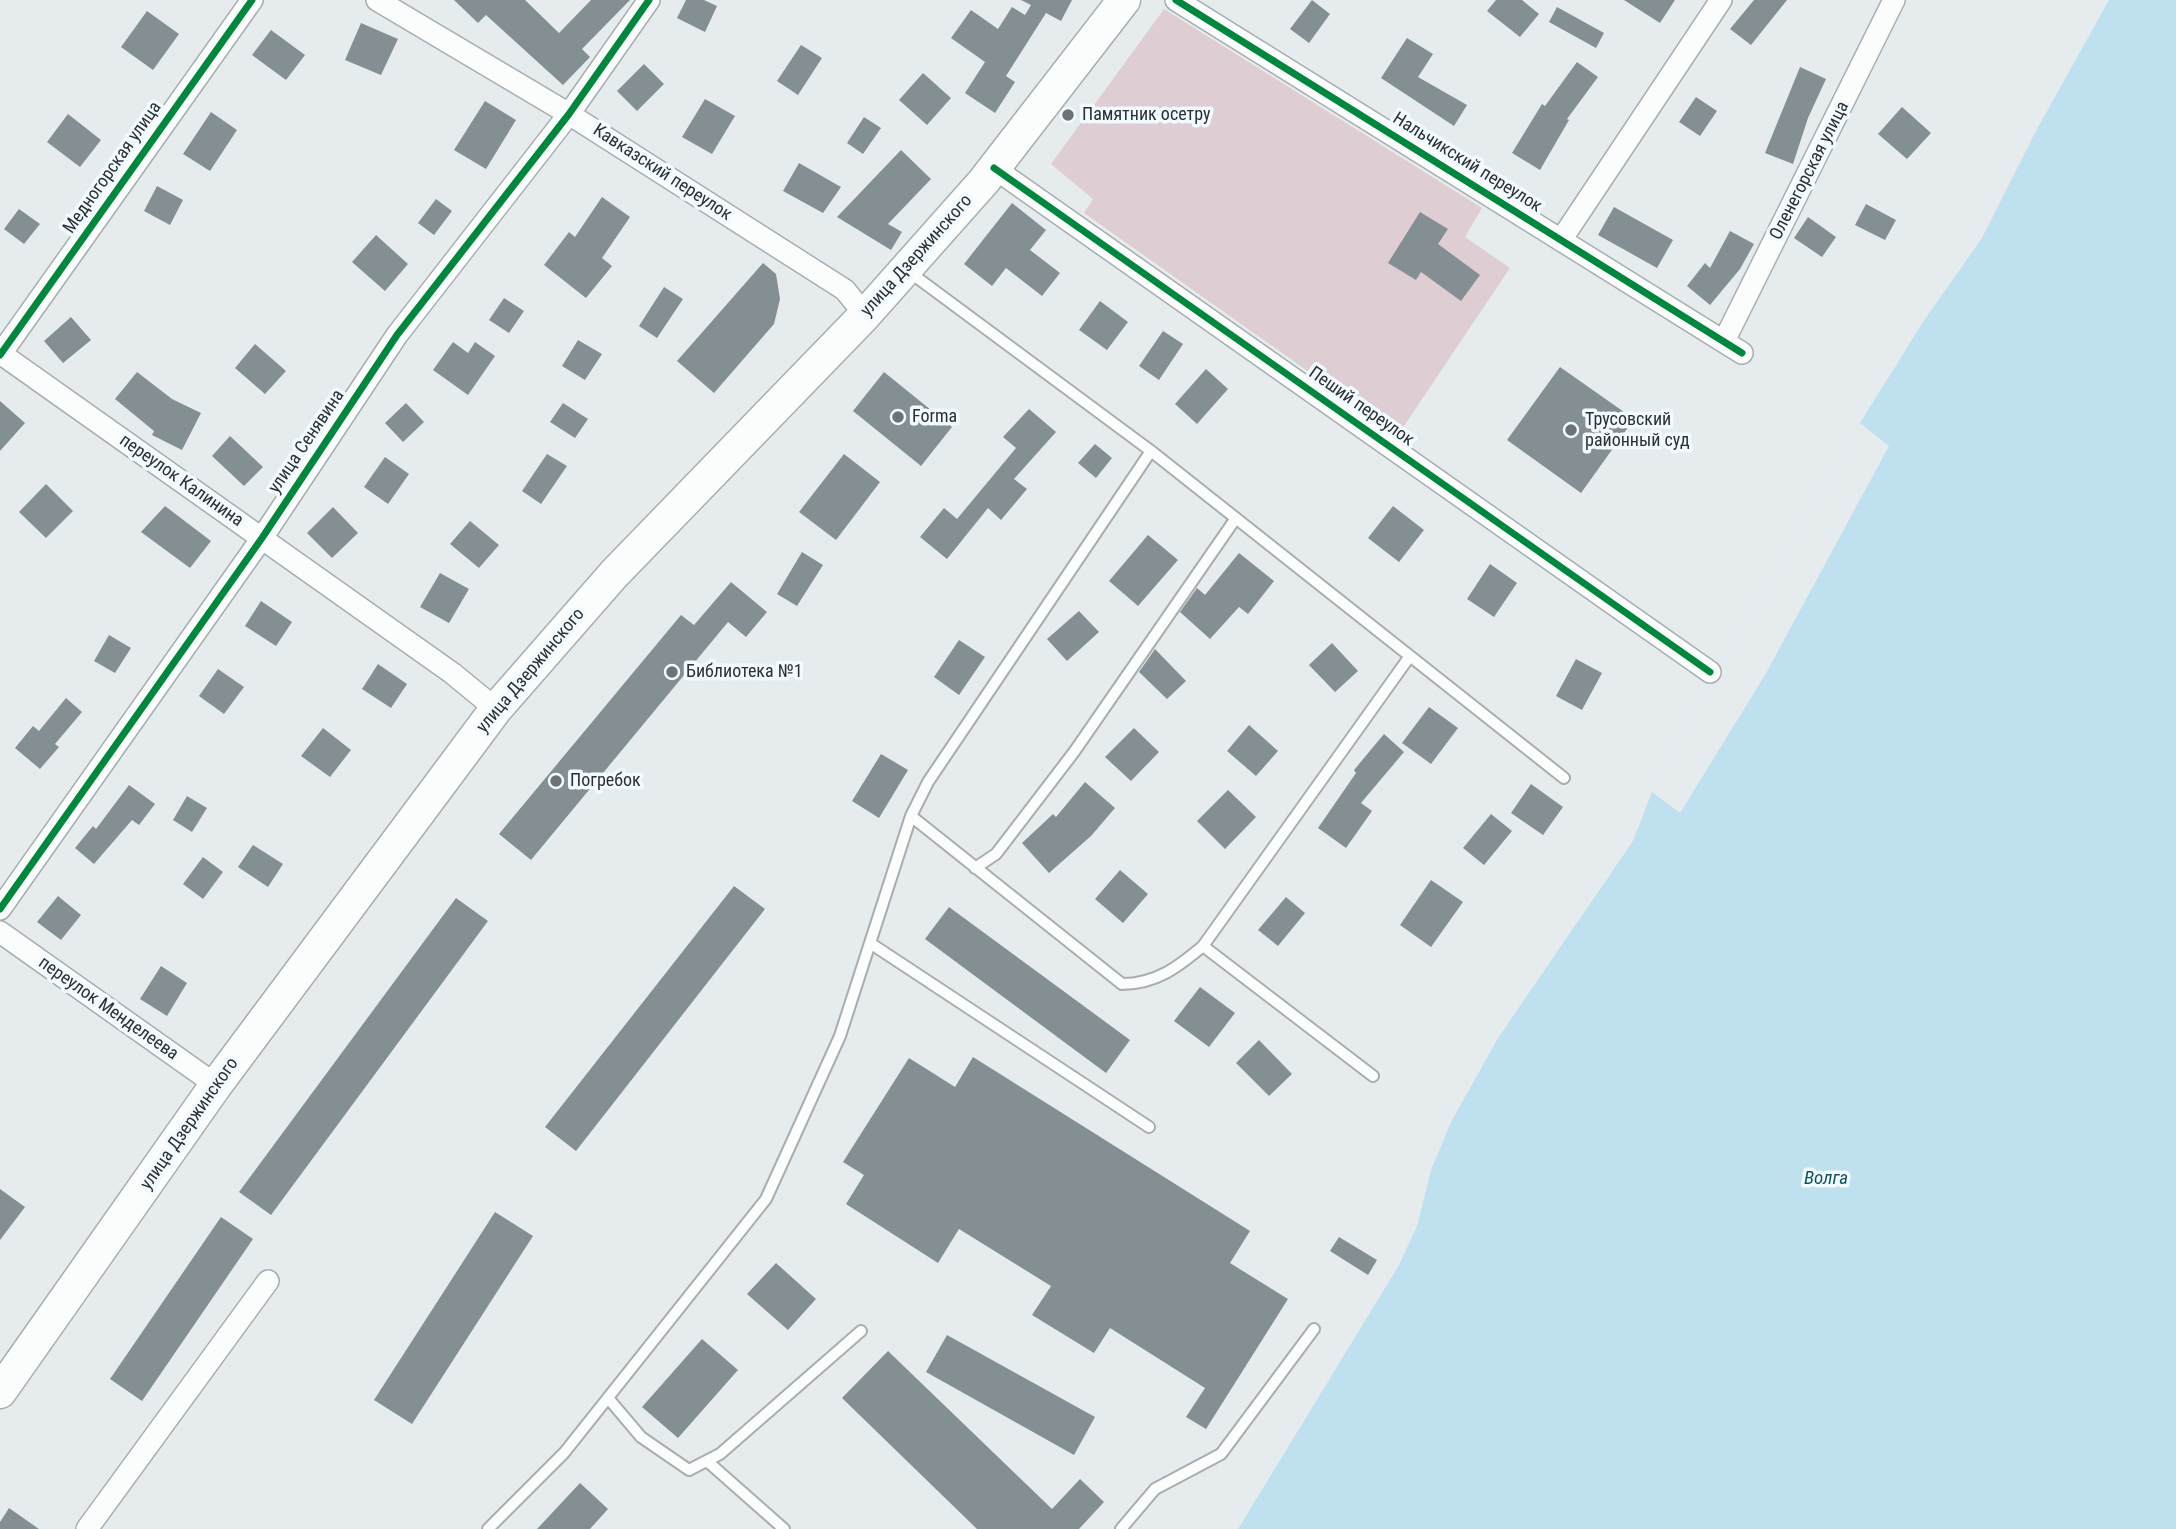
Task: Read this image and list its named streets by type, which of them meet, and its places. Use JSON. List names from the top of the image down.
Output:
{
  "streets": {
    "main road": ["улица Дзержинского"],
    "street": [
      "Нальчикский переулок",
      "Медногорская улица",
      "Оленегорская улица",
      "Кавказский переулок",
      "Пеший переулок",
      "улица Сенявина",
      "переулок Калинина",
      "переулок Менделеева"
    ]
  },
  "crossings": [
    ["Нальчикский переулок", "Оленегорская улица"],
    ["Медногорская улица", "переулок Калинина"],
    ["Кавказский переулок", "улица Дзержинского"],
    ["Кавказский переулок", "улица Сенявина"],
    ["улица Дзержинского", "Пеший переулок"],
    ["улица Дзержинского", "переулок Калинина"],
    ["улица Дзержинского", "переулок Менделеева"],
    ["улица Сенявина", "переулок Калинина"]
  ],
  "water": ["Волга"],
  "places": [
    "Памятник осетру",
    "Forma",
    "Трусовский районный суд",
    "Библиотека №1",
    "Погребок"
  ]
}
